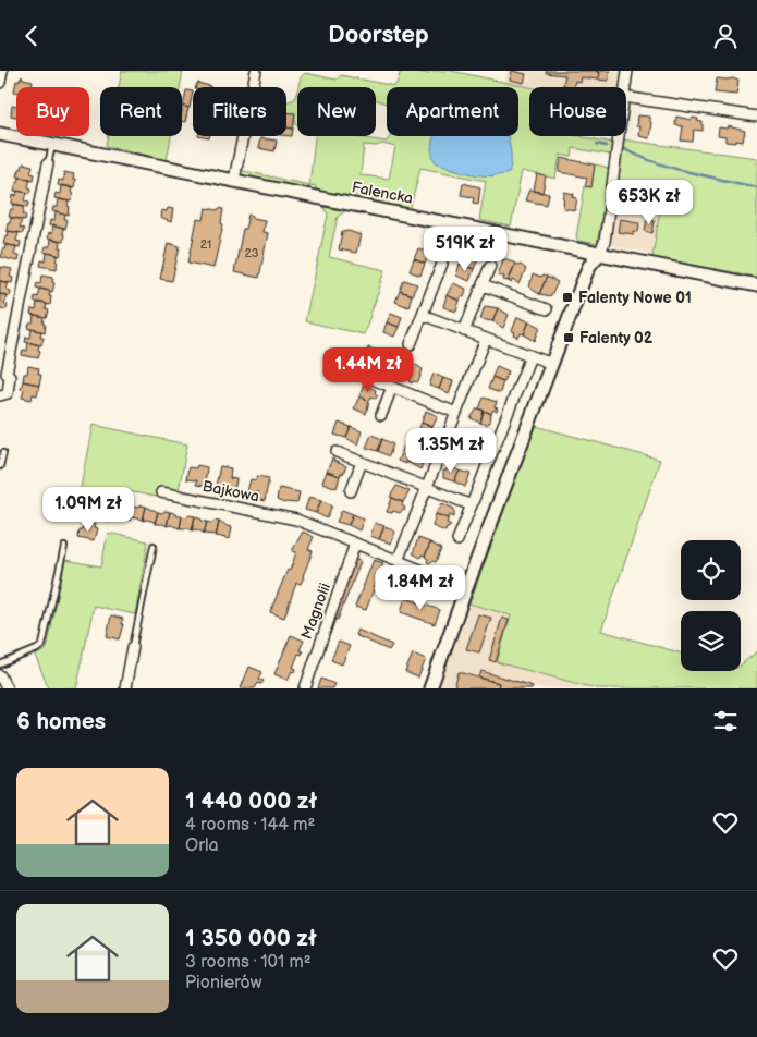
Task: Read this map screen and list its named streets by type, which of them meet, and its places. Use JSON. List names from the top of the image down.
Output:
{
  "streets": {
    "street": ["Falencka", "Bajkowa", "Magnolii"]
  },
  "crossings": [
    ["Bajkowa", "Magnolii"]
  ],
  "places": {
    "transit": ["Falenty Nowe 01", "Falenty 02"]
  },
  "house_numbers": ["21", "23"],
  "page": {
    "header": "Doorstep",
    "chip": [
      "Buy",
      "Rent",
      "Filters",
      "New",
      "Apartment",
      "House"
    ],
    "price": [
      "653K zł",
      "519K zł",
      "1.44M zł",
      "1.35M zł",
      "1.09M zł",
      "1.84M zł"
    ],
    "heading": "6 homes",
    "list": [
      {
        "name": "1 440 000 zł",
        "note": "4 rooms · 144 m² · Orla"
      },
      {
        "name": "1 350 000 zł",
        "note": "3 rooms · 101 m² · Pionierów"
      }
    ]
  }
}
